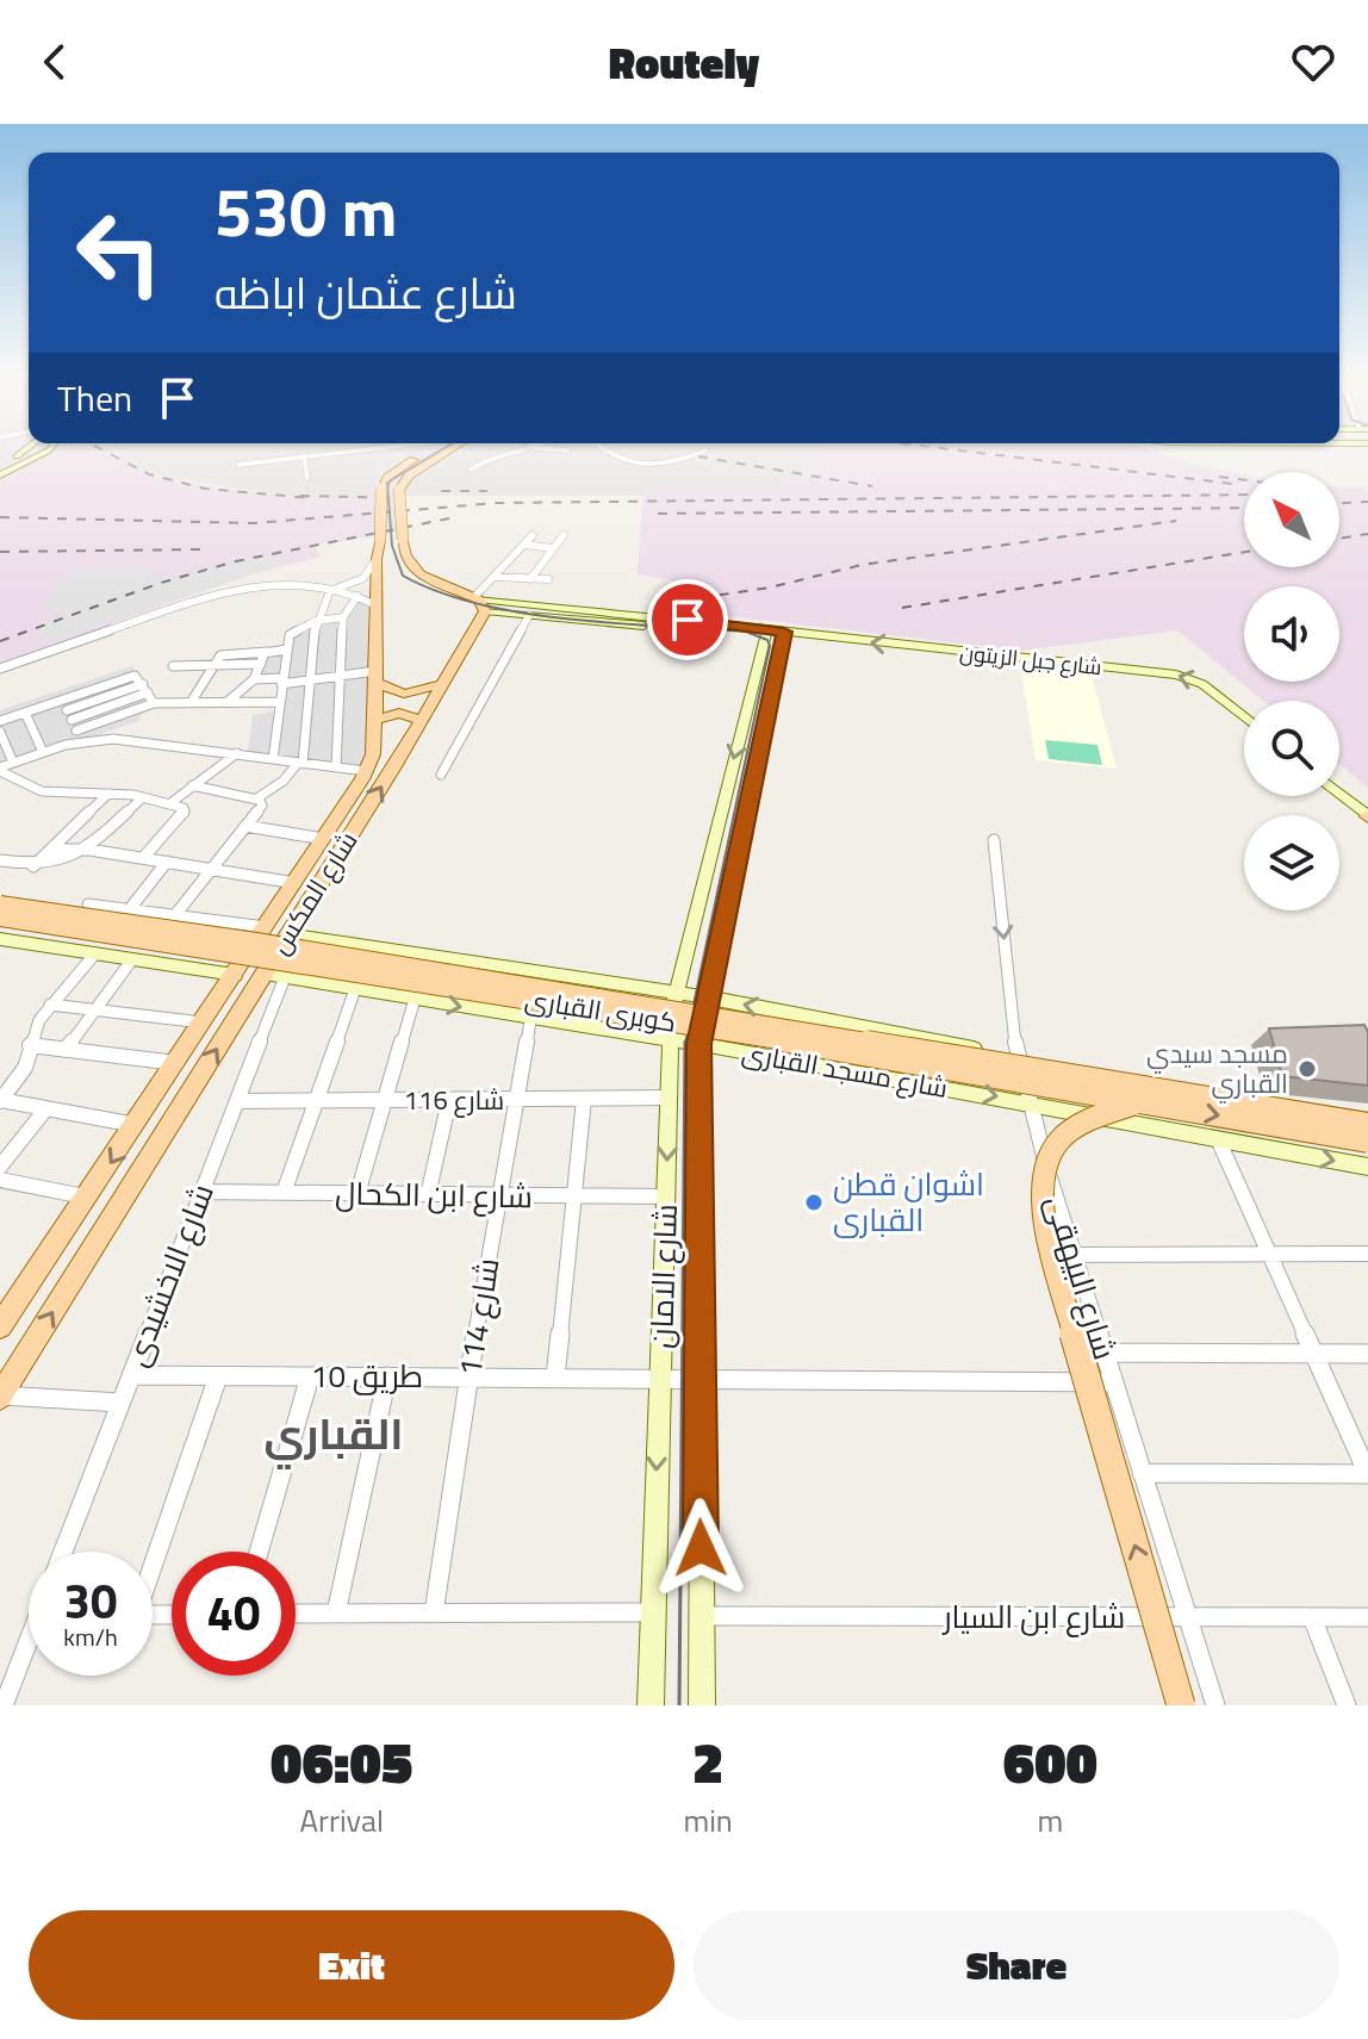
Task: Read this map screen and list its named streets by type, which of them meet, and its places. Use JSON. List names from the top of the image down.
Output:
{
  "streets": {
    "main road": ["شارع المكس", "كوبرى القبارى"],
    "street": [
      "شارع جبل الزيتون",
      "شارع مسجد القبارى",
      "شارع 116",
      "شارع ابن الكحال",
      "شارع الاخشيدى",
      "شارع الامان",
      "شارع البيهقى",
      "شارع 114",
      "طريق 10",
      "شارع ابن السيار"
    ]
  },
  "crossings": [
    ["شارع جبل الزيتون", "شارع الامان"],
    ["شارع المكس", "شارع مسجد القبارى"],
    ["شارع مسجد القبارى", "شارع الاخشيدى"],
    ["شارع مسجد القبارى", "شارع الامان"],
    ["شارع مسجد القبارى", "شارع البيهقى"],
    ["شارع مسجد القبارى", "شارع 114"],
    ["شارع 116", "شارع الاخشيدى"],
    ["شارع 116", "شارع الامان"],
    ["شارع 116", "شارع 114"],
    ["شارع ابن الكحال", "شارع الاخشيدى"],
    ["شارع ابن الكحال", "شارع الامان"],
    ["شارع ابن الكحال", "شارع 114"],
    ["شارع الاخشيدى", "طريق 10"],
    ["شارع الامان", "طريق 10"],
    ["شارع الامان", "شارع ابن السيار"],
    ["شارع البيهقى", "طريق 10"],
    ["شارع البيهقى", "شارع ابن السيار"],
    ["شارع 114", "طريق 10"]
  ],
  "one_way": ["شارع جبل الزيتون"],
  "districts": ["القباري"],
  "places": ["مسجد سيدي القباري", "اشوان قطن القبارى"],
  "north": "top left",
  "page": {
    "header": "Routely",
    "turn": ["530 m", "شارع عثمان اباظه"],
    "then": "Then",
    "speed": "30 km/h",
    "limit": "40",
    "eta": [
      "06:05",
      "Arrival",
      "2",
      "min",
      "600",
      "m"
    ],
    "buttons": ["Exit", "Share"]
  }
}
